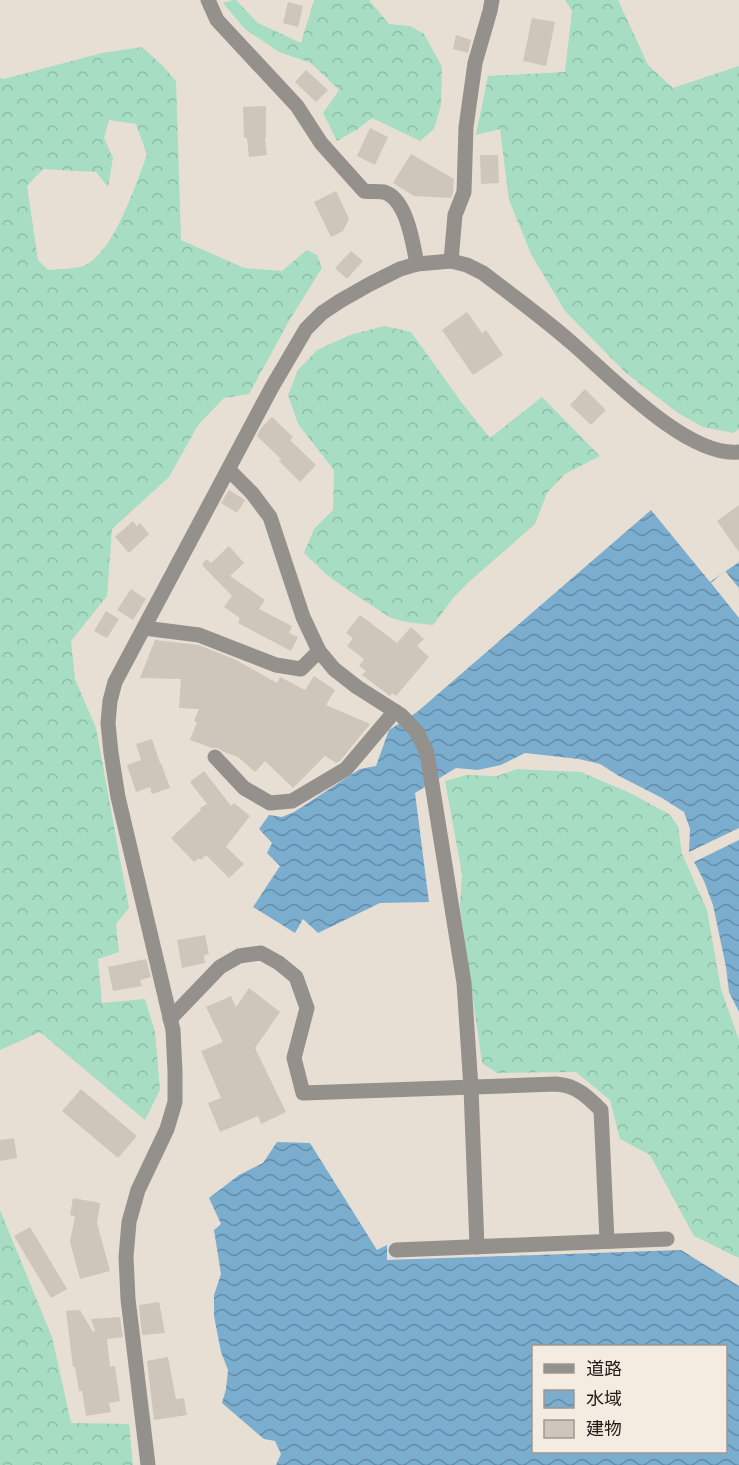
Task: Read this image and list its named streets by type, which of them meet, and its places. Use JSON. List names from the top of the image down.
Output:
{
  "legend": ["道路", "水域", "建物"]
}
